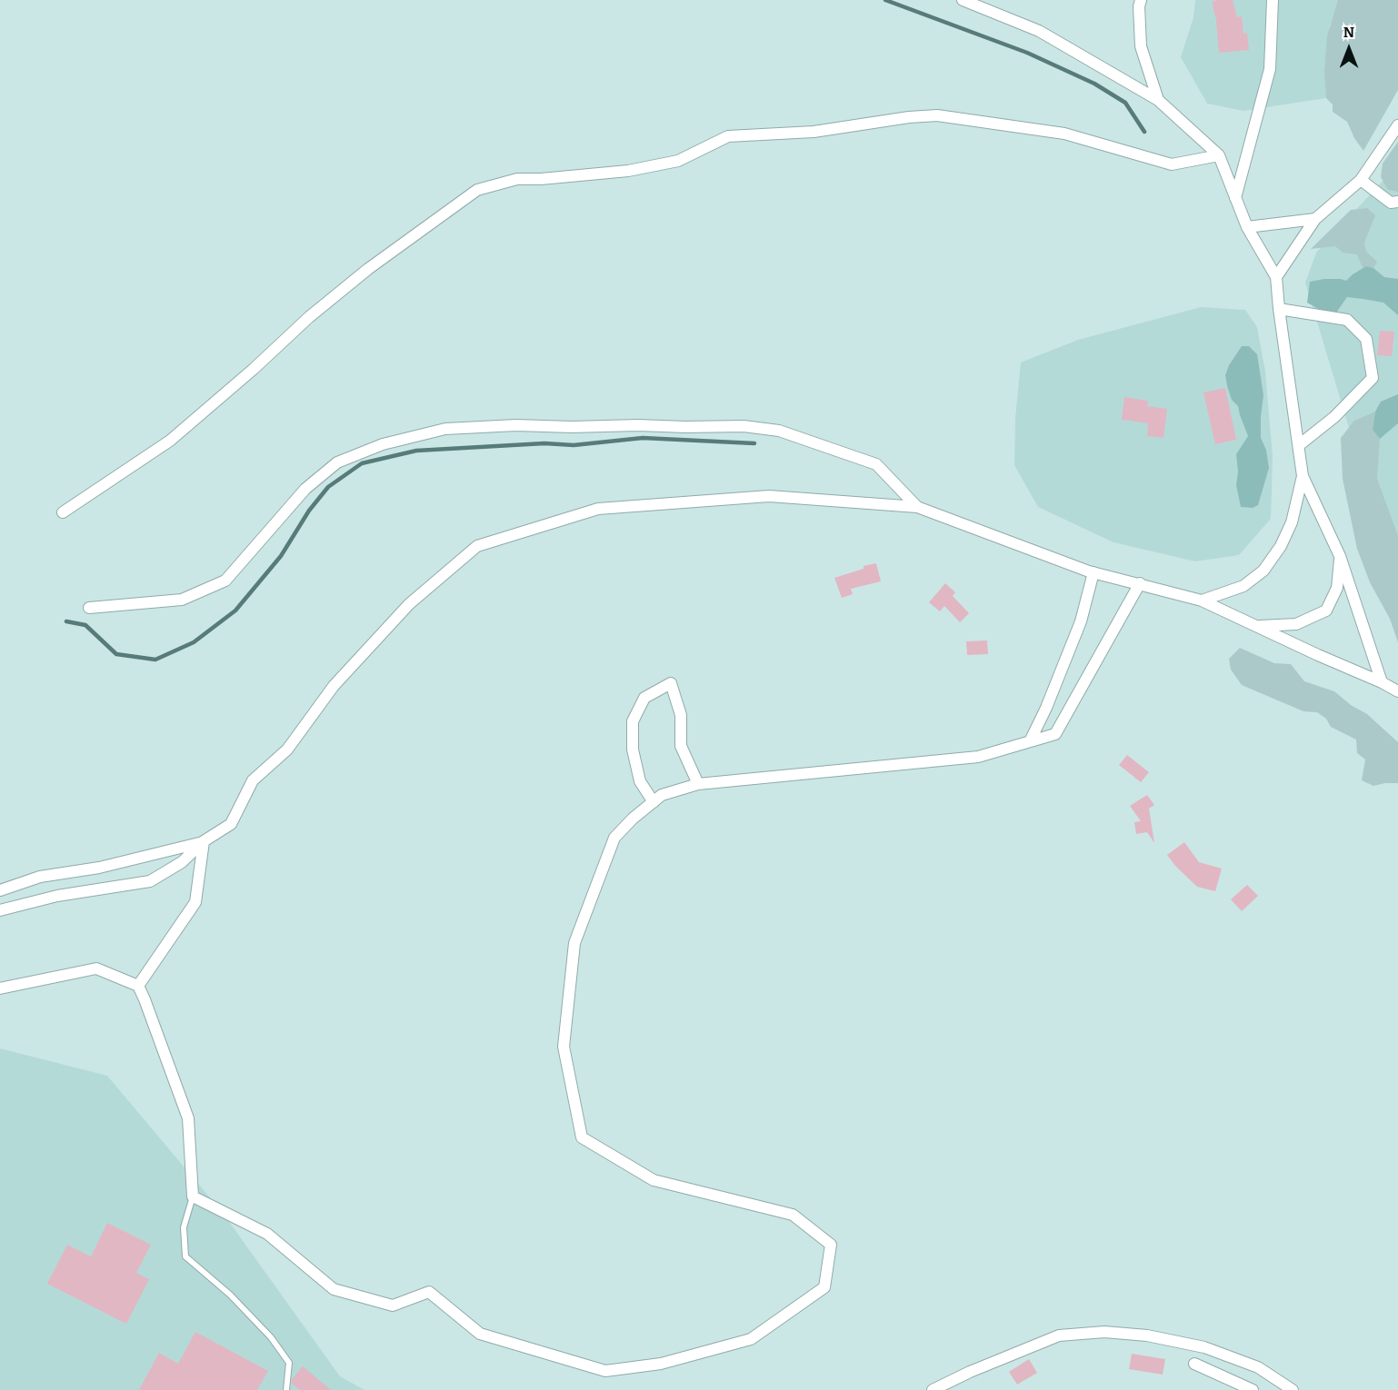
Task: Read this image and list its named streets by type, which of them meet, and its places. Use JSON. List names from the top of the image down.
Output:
{
  "north": "top"
}
